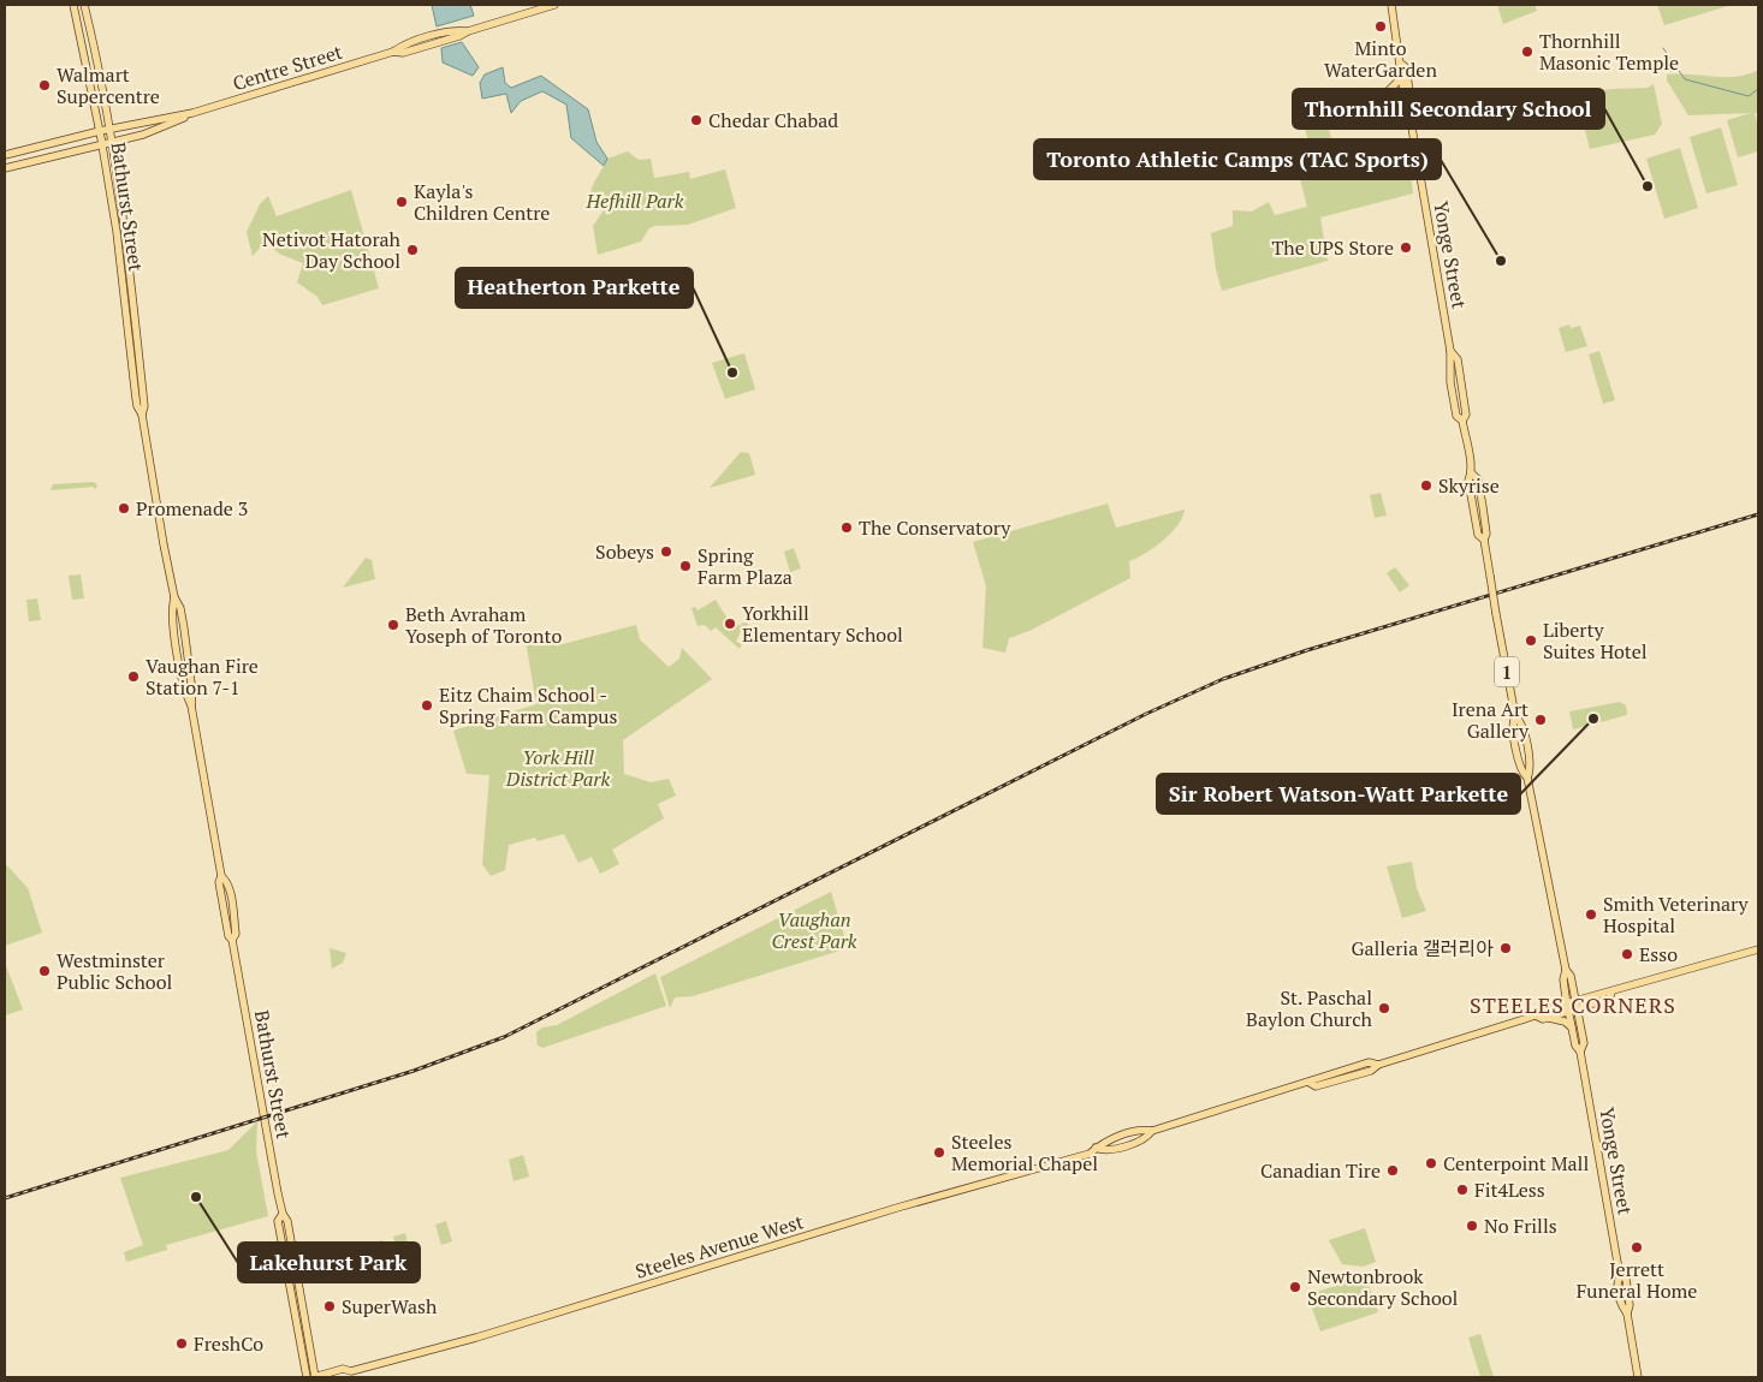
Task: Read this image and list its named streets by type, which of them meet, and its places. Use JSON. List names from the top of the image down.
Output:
{
  "streets": {
    "main road": [
      "Centre Street",
      "Bathurst Street",
      "Yonge Street",
      "1",
      "Steeles Avenue West"
    ]
  },
  "crossings": [
    ["Centre Street", "Bathurst Street"],
    ["Bathurst Street", "Steeles Avenue West"],
    ["Yonge Street", "Steeles Avenue West"]
  ],
  "districts": ["STEELES CORNERS"],
  "parks": ["Hefhill Park", "York Hill District Park", "Vaughan Crest Park"],
  "places": [
    "Minto WaterGarden",
    "Thornhill Masonic Temple",
    "Walmart Supercentre",
    "Chedar Chabad",
    "Thornhill Secondary School",
    "Kayla's Children Centre",
    "The UPS Store",
    "Netivot Hatorah Day School",
    "Toronto Athletic Camps (TAC Sports)",
    "Heatherton Parkette",
    "Skyrise",
    "Promenade 3",
    "The Conservatory",
    "Sobeys",
    "Spring Farm Plaza",
    "Yorkhill Elementary School",
    "Beth Avraham Yoseph of Toronto",
    "Liberty Suites Hotel",
    "Vaughan Fire Station 7-1",
    "Eitz Chaim School - Spring Farm Campus",
    "Sir Robert Watson-Watt Parkette",
    "Irena Art Gallery",
    "Smith Veterinary Hospital",
    "Galleria 갤러리아",
    "Esso",
    "Westminster Public School",
    "St. Paschal Baylon Church",
    "Steeles Memorial Chapel",
    "Centerpoint Mall",
    "Canadian Tire",
    "Fit4Less",
    "Lakehurst Park",
    "No Frills",
    "Jerrett Funeral Home",
    "Newtonbrook Secondary School",
    "SuperWash",
    "FreshCo"
  ]
}
